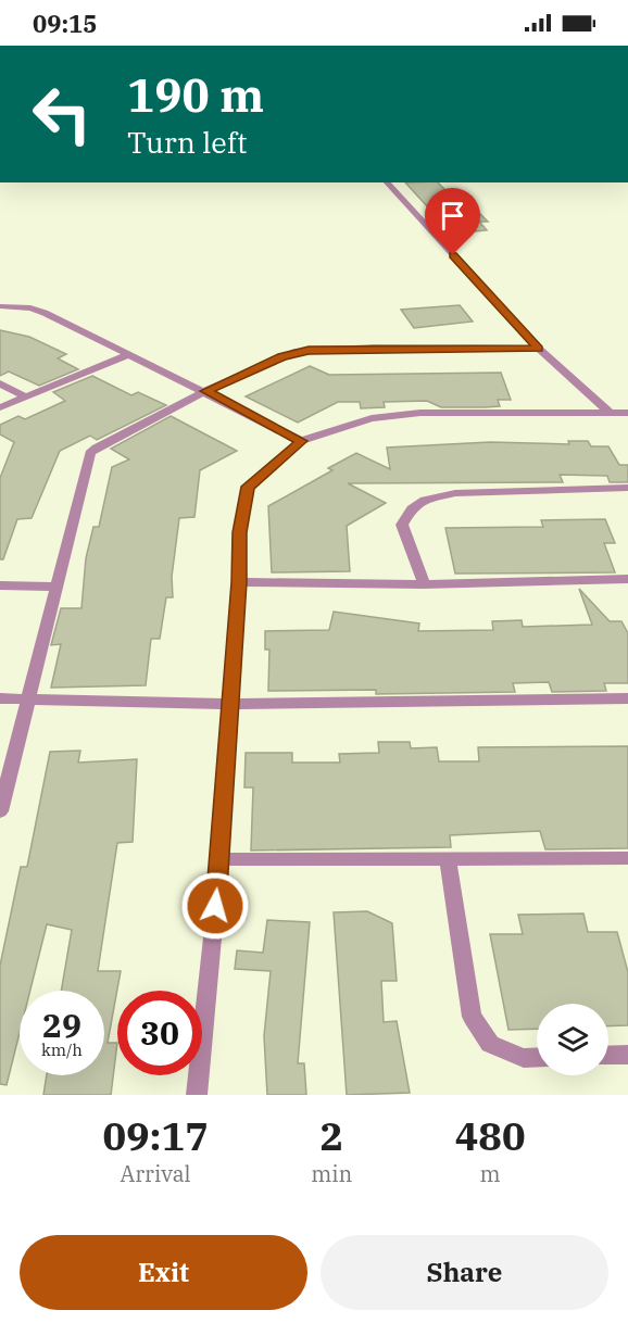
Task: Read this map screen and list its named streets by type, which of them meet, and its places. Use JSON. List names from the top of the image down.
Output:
{
  "page": {
    "status": "09:15",
    "turn": ["190 m", "Turn left"],
    "speed": "29 km/h",
    "limit": "30",
    "eta": [
      "09:17",
      "Arrival",
      "2",
      "min",
      "480",
      "m"
    ],
    "buttons": ["Exit", "Share"]
  }
}
